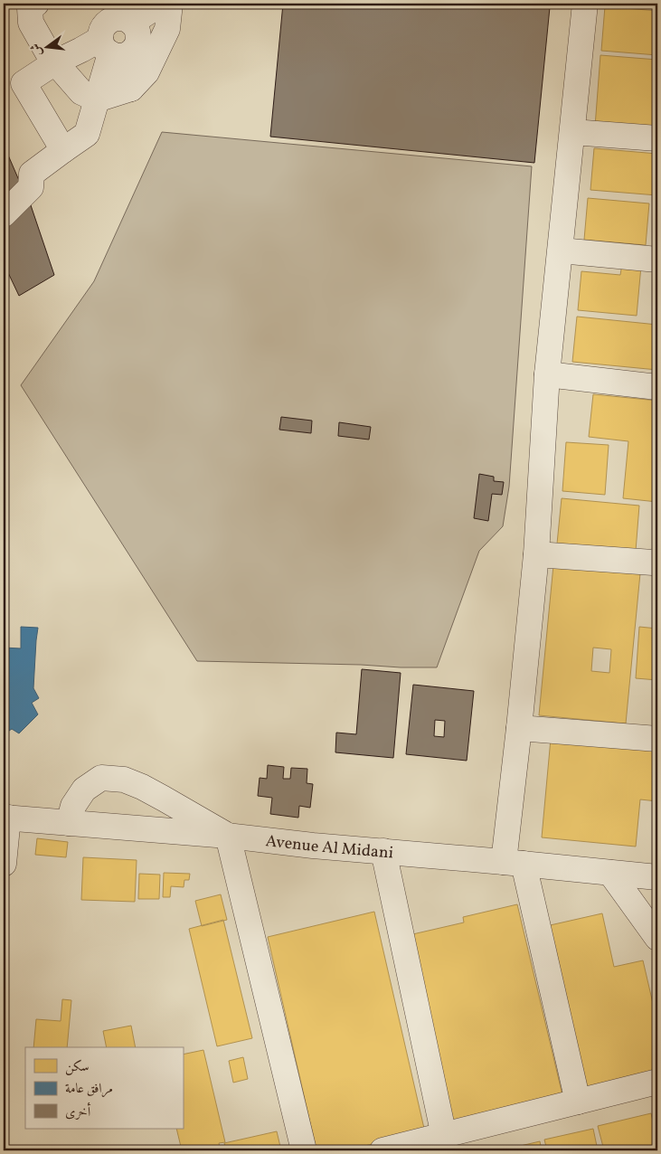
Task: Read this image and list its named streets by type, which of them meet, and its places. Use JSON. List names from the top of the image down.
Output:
{
  "streets": {
    "street": ["Avenue Al Midani"]
  },
  "legend": ["سكن", "مرافق عامة", "أخرى"],
  "north": "left"
}
